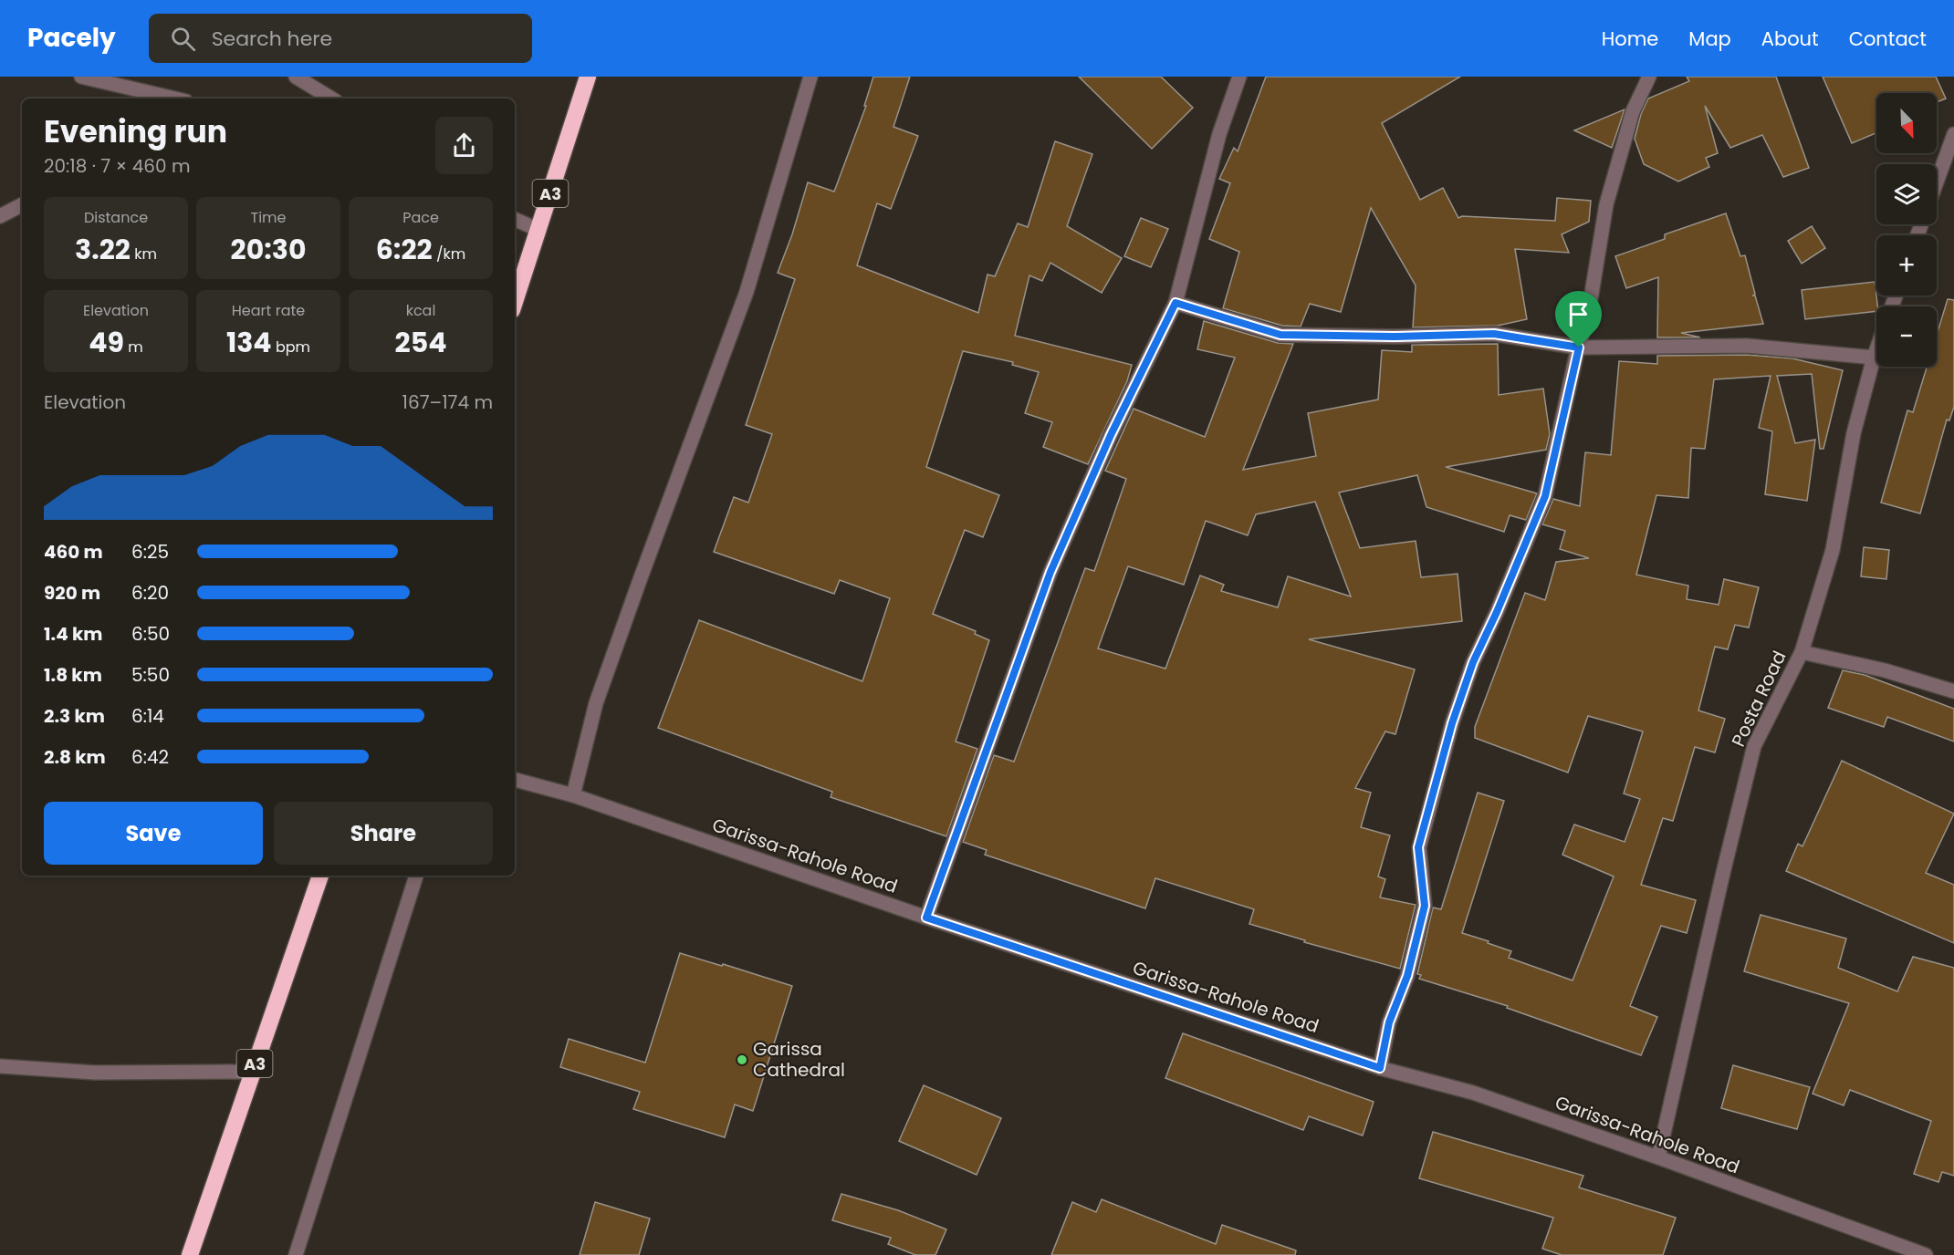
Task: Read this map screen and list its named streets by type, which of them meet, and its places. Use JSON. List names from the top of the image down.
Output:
{
  "streets": {
    "highway": ["A3"],
    "street": ["Posta Road", "Garissa-Rahole Road"]
  },
  "crossings": [
    ["Posta Road", "Garissa-Rahole Road"]
  ],
  "places": ["Garissa Cathedral"],
  "north": "bottom right",
  "page": {
    "header": "Pacely",
    "search": "Search here",
    "nav": [
      "Home",
      "Map",
      "About",
      "Contact"
    ],
    "map_buttons": ["+", "−"],
    "heading": ["Evening run", "20:18 · 7 × 460 m"],
    "stats": [
      ["Distance", "3.22 km"],
      ["Time", "20:30"],
      ["Pace", "6:22 /km"],
      ["Elevation", "49 m"],
      ["Heart rate", "134 bpm"],
      ["kcal", "254"]
    ],
    "chart": ["Elevation", "167–174 m"],
    "list": [
      {
        "name": "460 m",
        "note": "6:25"
      },
      {
        "name": "920 m",
        "note": "6:20"
      },
      {
        "name": "1.4 km",
        "note": "6:50"
      },
      {
        "name": "1.8 km",
        "note": "5:50"
      },
      {
        "name": "2.3 km",
        "note": "6:14"
      },
      {
        "name": "2.8 km",
        "note": "6:42"
      }
    ],
    "buttons": ["Save", "Share"]
  }
}
